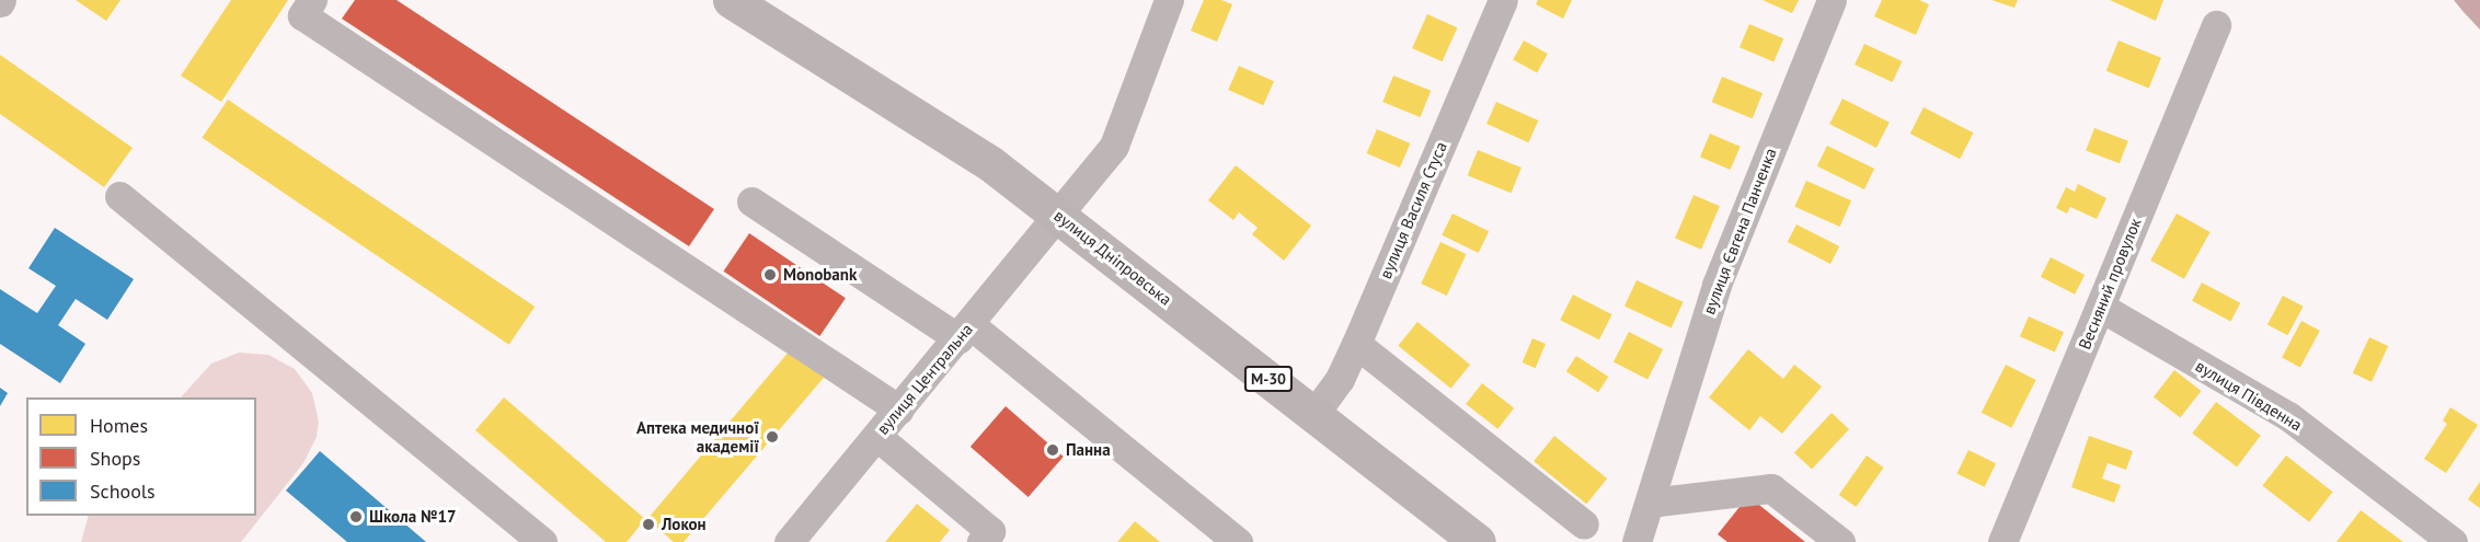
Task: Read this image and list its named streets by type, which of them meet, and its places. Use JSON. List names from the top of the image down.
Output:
{
  "streets": {
    "highway": ["вулиця Дніпровська", "М-30"],
    "street": [
      "вулиця Василя Стуса",
      "вулиця Євгена Панченка",
      "Весняний провулок",
      "вулиця Центральна",
      "вулиця Південна"
    ]
  },
  "crossings": [
    ["вулиця Василя Стуса", "вулиця Дніпровська"],
    ["вулиця Дніпровська", "вулиця Центральна"],
    ["Весняний провулок", "вулиця Південна"]
  ],
  "places": [
    "Monobank",
    "Аптека медичної академії",
    "Панна",
    "Школа №17",
    "Локон"
  ],
  "legend": ["Homes", "Shops", "Schools"]
}
